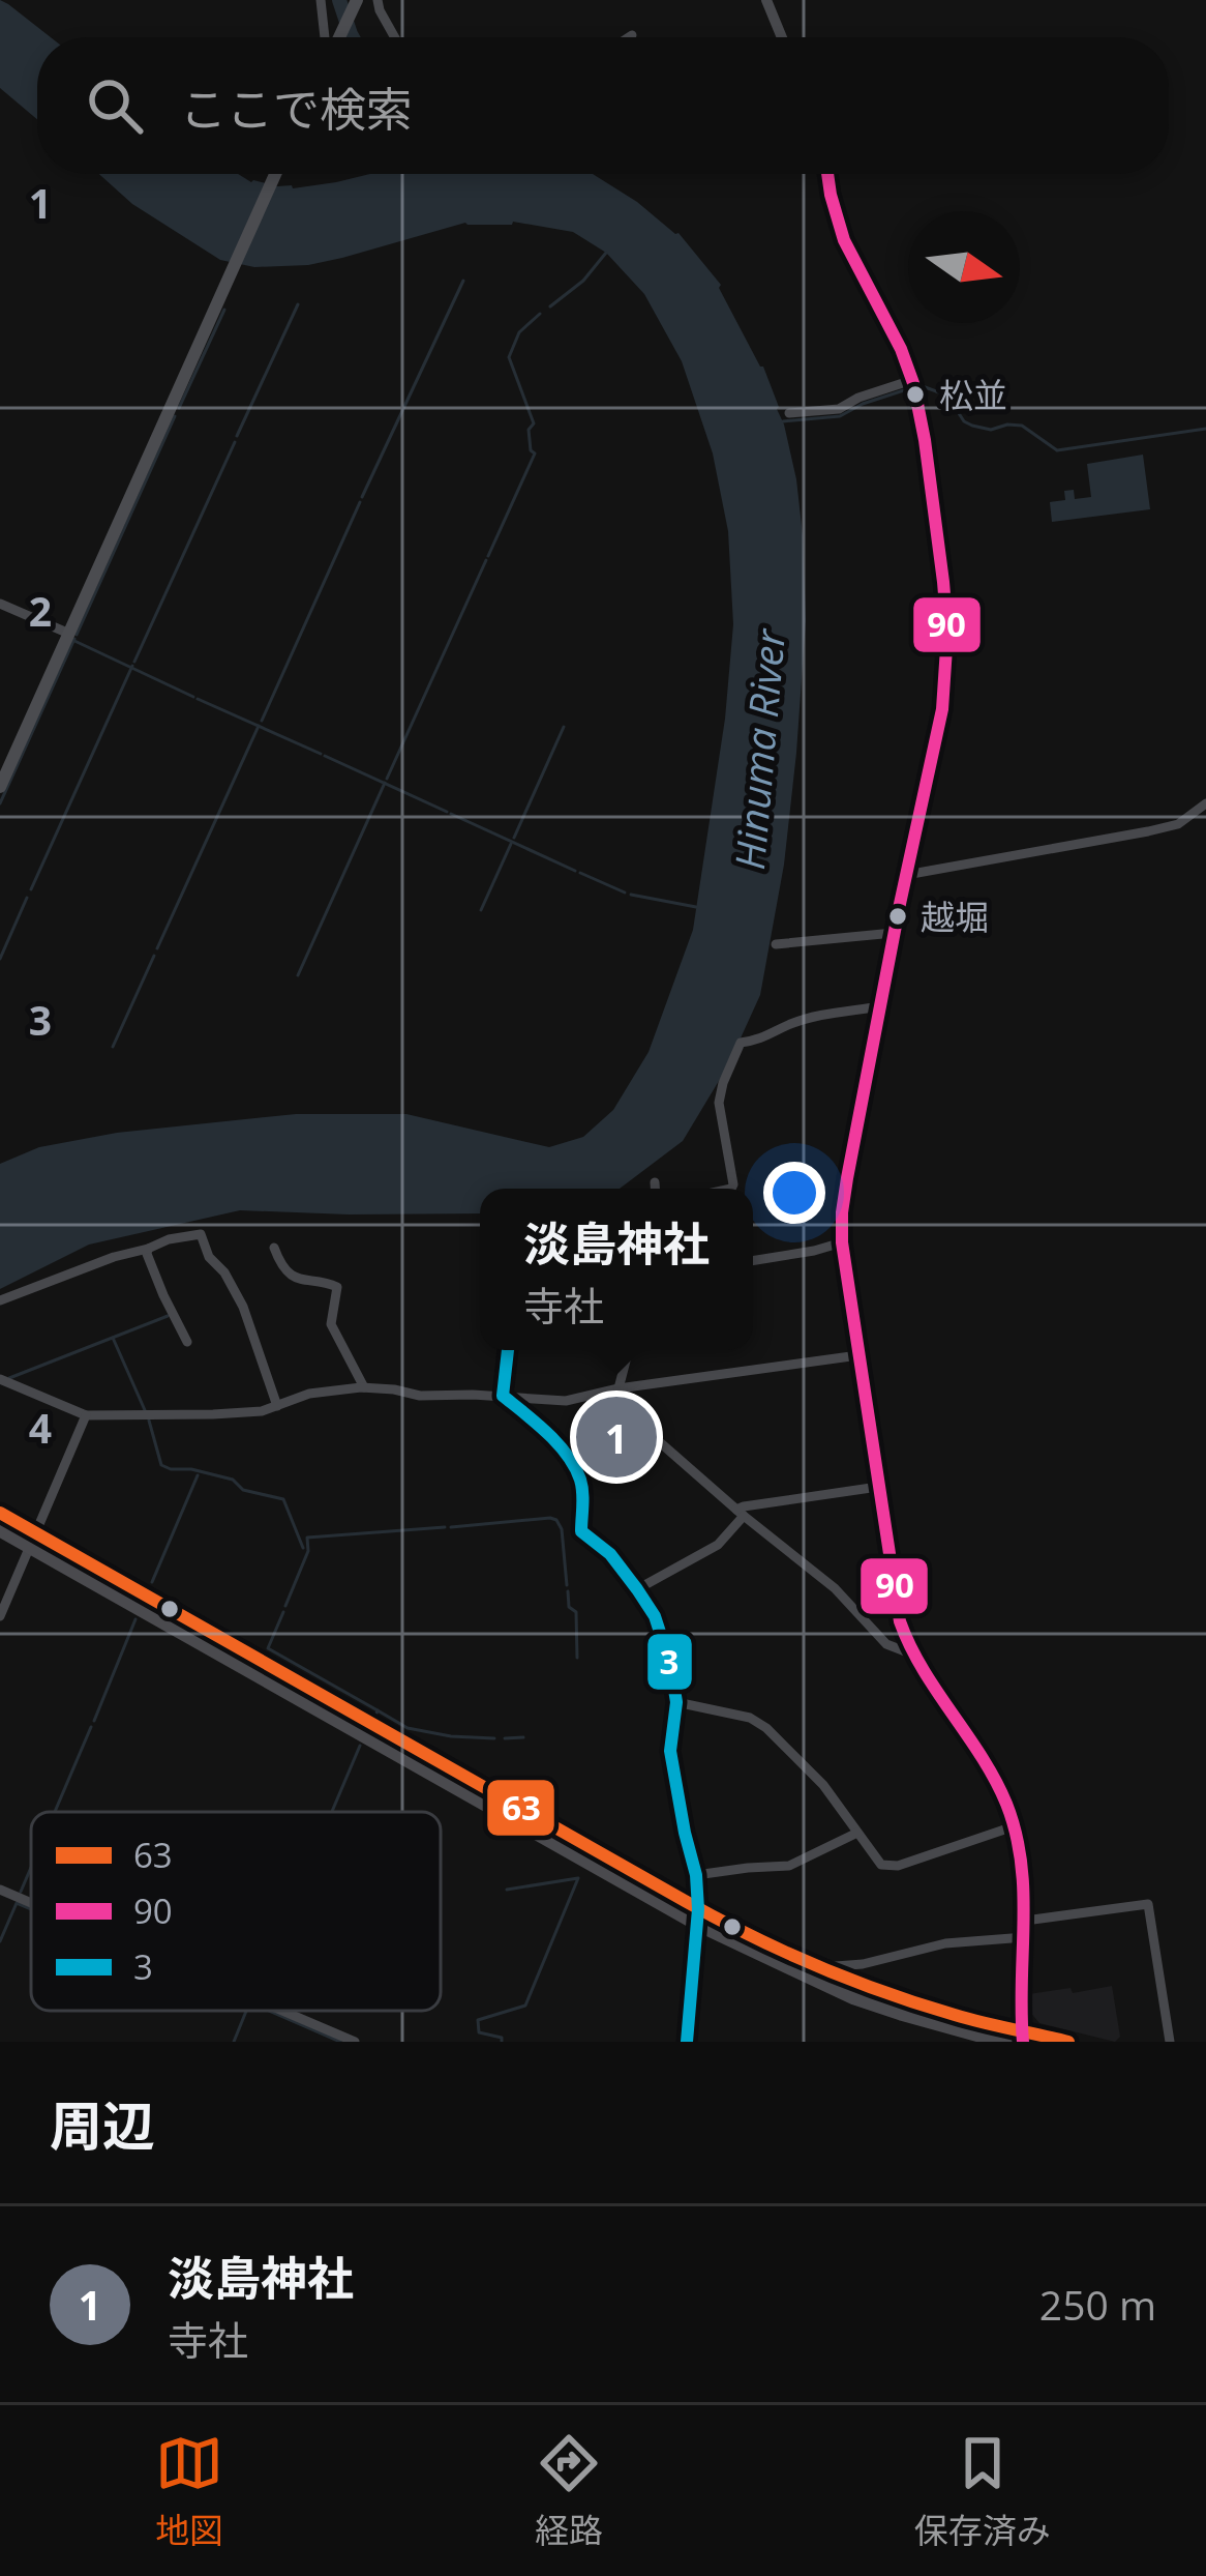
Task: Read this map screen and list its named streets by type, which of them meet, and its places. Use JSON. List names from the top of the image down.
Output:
{
  "water": ["Hinuma River"],
  "places": ["松並", "越堀"],
  "lines": ["transit line 90", "transit line 3", "transit line 63"],
  "legend": ["63", "90", "3"],
  "north": "right",
  "page": {
    "search": "ここで検索",
    "popup": ["淡島神社", "寺社"],
    "pins": "1",
    "heading": "周辺",
    "list": [
      {
        "mark": "1",
        "name": "淡島神社",
        "note": "寺社",
        "value": "250 m"
      }
    ],
    "nav": ["地図", "経路", "保存済み"]
  },
  "grid": {
    "rows": [
      "1",
      "2",
      "3",
      "4"
    ]
  }
}
